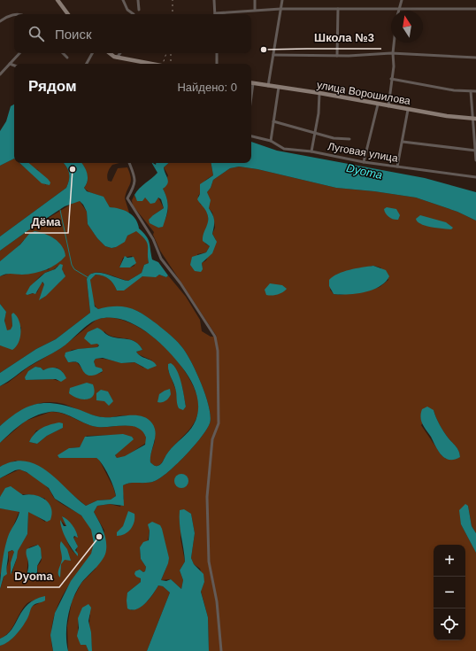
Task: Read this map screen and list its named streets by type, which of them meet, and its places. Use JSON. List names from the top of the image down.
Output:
{
  "streets": {
    "street": ["улица Ворошилова", "Луговая улица"]
  },
  "water": ["Dyoma"],
  "places": ["Школа №3", "Дёма", "Dyoma"],
  "north": "top",
  "page": {
    "search": "Поиск",
    "heading": ["Рядом", "Найдено: 0"],
    "map_buttons": ["+", "−"]
  }
}
